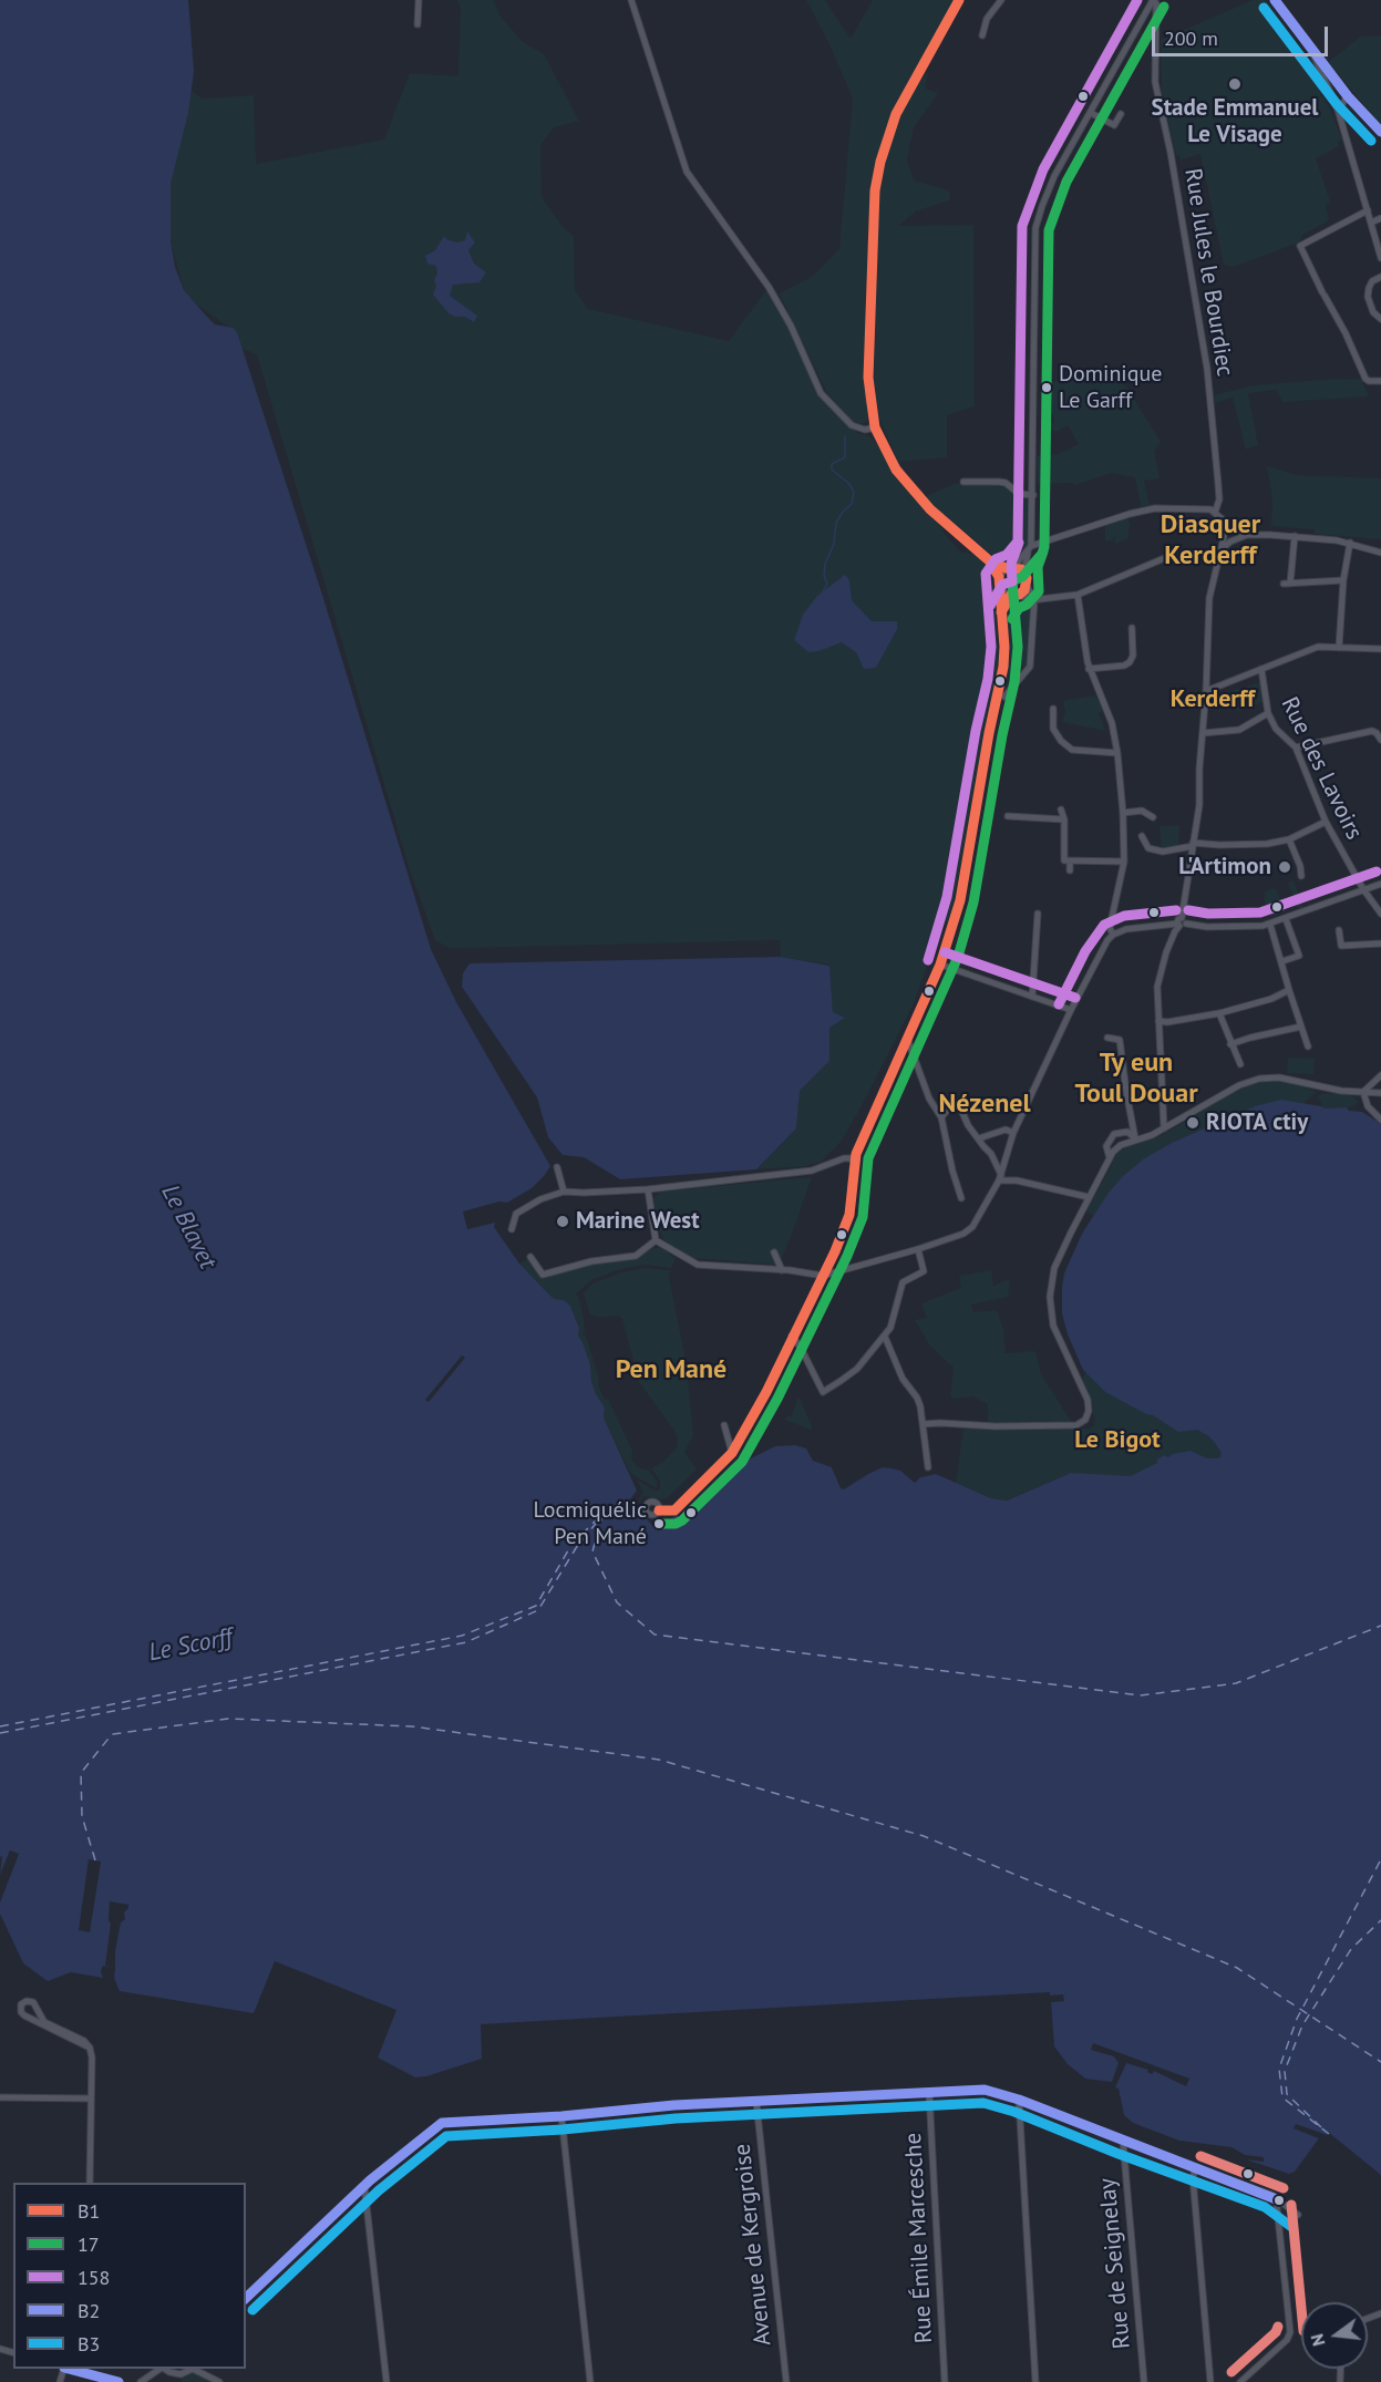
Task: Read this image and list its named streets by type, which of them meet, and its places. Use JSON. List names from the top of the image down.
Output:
{
  "streets": {
    "street": [
      "Rue Jules le Bourdiec",
      "Rue des Lavoirs",
      "Rue Émile Marcesche",
      "Avenue de Kergroise",
      "Rue de Seignelay"
    ]
  },
  "districts": [
    "Diasquer Kerderff",
    "Kerderff",
    "Ty eun Toul Douar",
    "Nézenel",
    "Pen Mané",
    "Le Bigot"
  ],
  "water": ["Le Blavet", "Le Scorff"],
  "places": [
    "Stade Emmanuel Le Visage",
    "Dominique Le Garff",
    "L'Artimon",
    "RIOTA ctiy",
    "Marine West",
    "Locmiquélic Pen Mané"
  ],
  "lines": [
    "transit line B1",
    "transit line 158",
    "transit line B2",
    "transit line 17",
    "transit line B3"
  ],
  "legend": [
    "B1",
    "17",
    "158",
    "B2",
    "B3"
  ],
  "scale_bar": "200 m",
  "north": "left"
}
